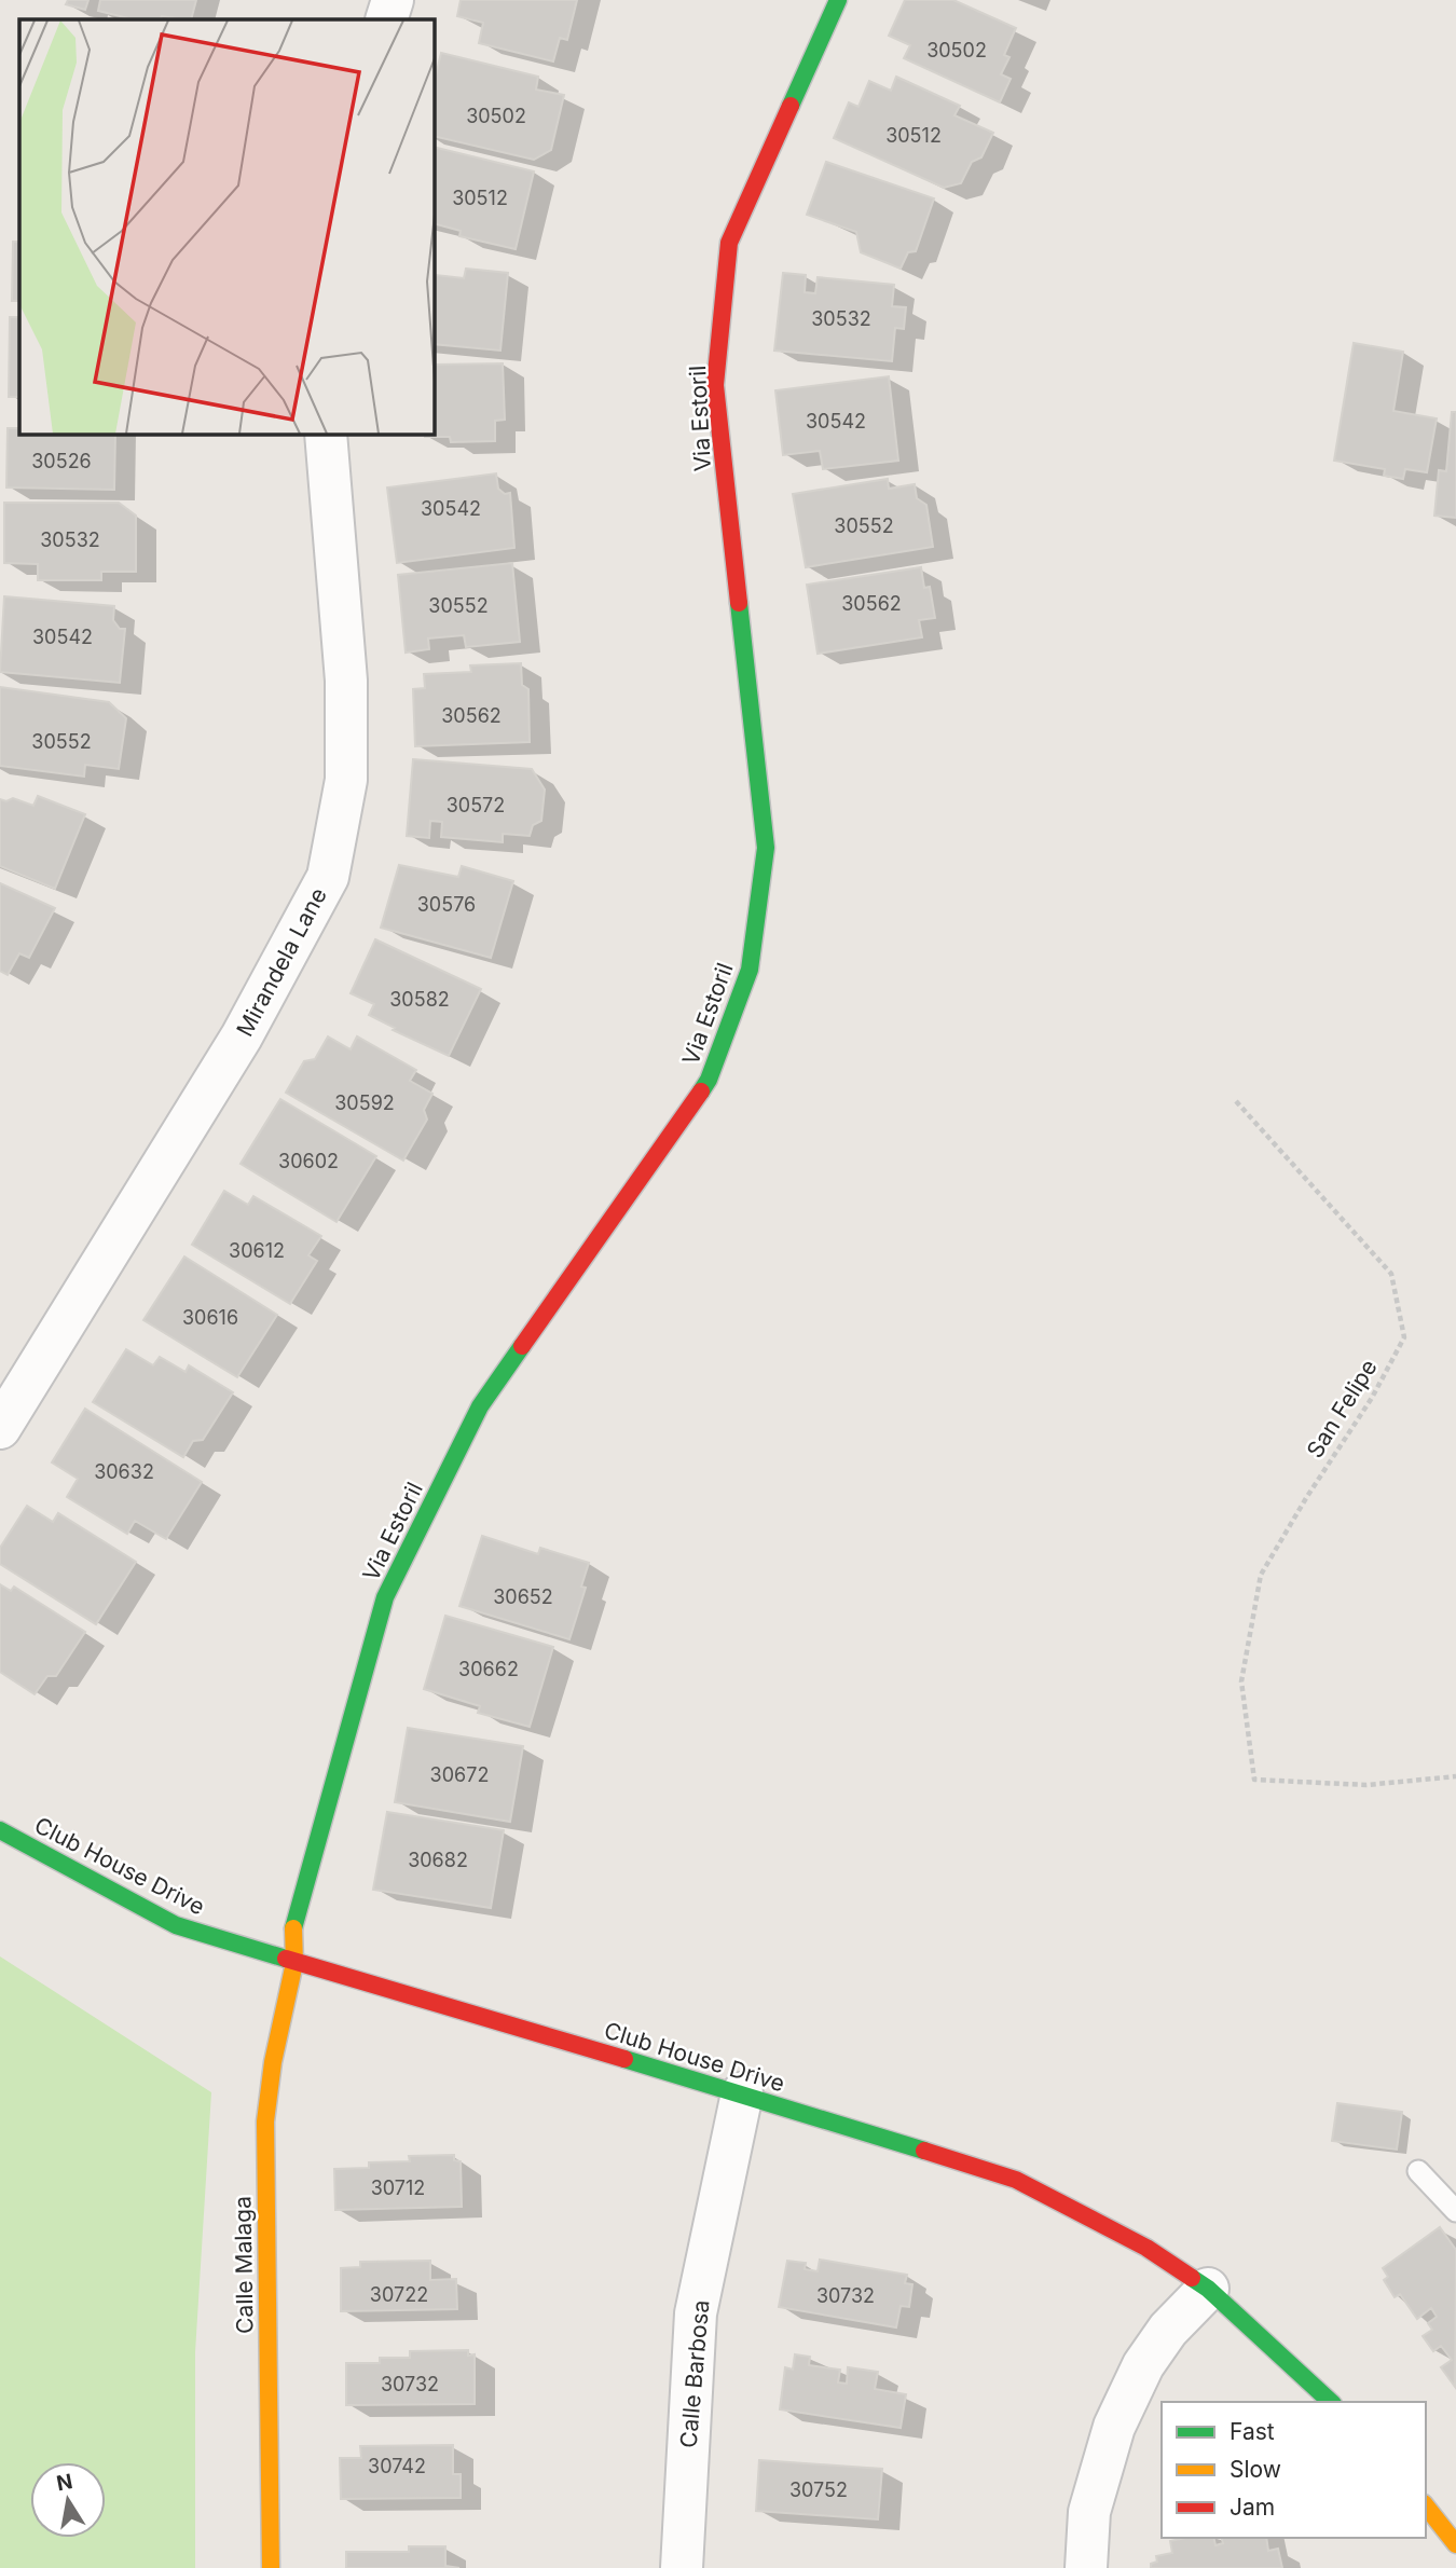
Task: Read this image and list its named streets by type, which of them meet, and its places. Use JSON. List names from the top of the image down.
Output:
{
  "streets": {
    "street": [
      "Via Estoril",
      "Mirandela Lane",
      "Club House Drive",
      "Calle Malaga",
      "Calle Barbosa"
    ],
    "path": ["San Felipe"]
  },
  "crossings": [
    ["Via Estoril", "Club House Drive"],
    ["Via Estoril", "Calle Malaga"],
    ["Club House Drive", "Calle Malaga"],
    ["Club House Drive", "Calle Barbosa"]
  ],
  "house_numbers": [
    "30502",
    "30502",
    "30512",
    "30512",
    "30532",
    "30542",
    "30526",
    "30542",
    "30552",
    "30532",
    "30562",
    "30552",
    "30542",
    "30562",
    "30552",
    "30572",
    "30576",
    "30582",
    "30592",
    "30602",
    "30612",
    "30616",
    "30632",
    "30652",
    "30662",
    "30672",
    "30682",
    "30712",
    "30722",
    "30732",
    "30732",
    "30742",
    "30752"
  ],
  "legend": ["Fast", "Slow", "Jam"],
  "north": "top"
}
